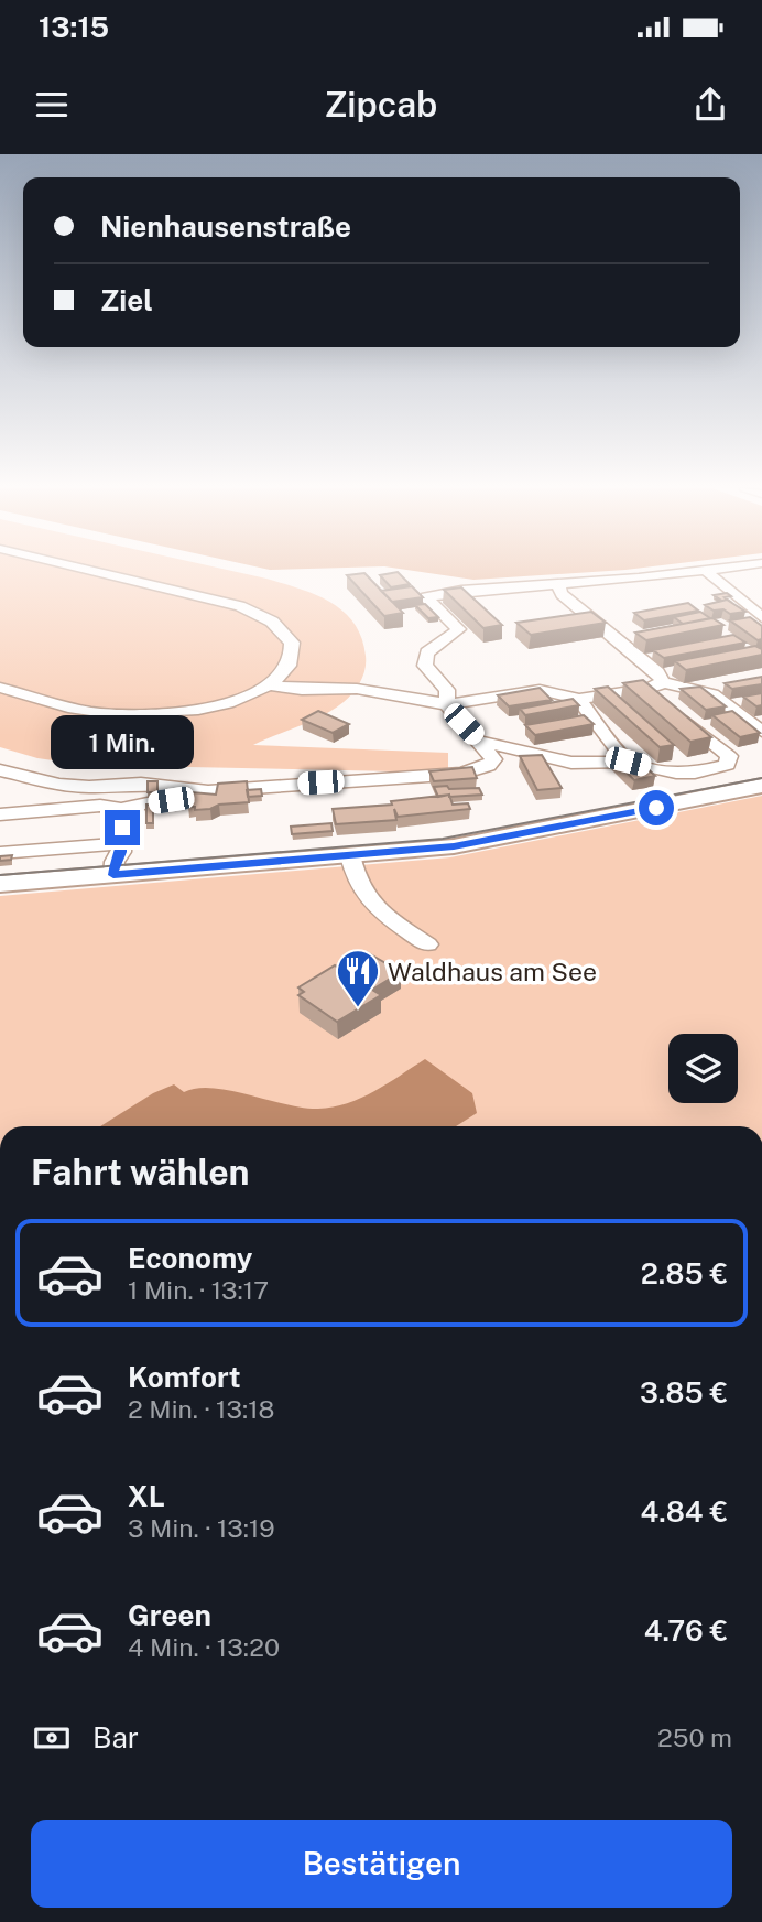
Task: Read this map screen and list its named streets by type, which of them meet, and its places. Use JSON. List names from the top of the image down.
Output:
{
  "places": {
    "restaurant": ["Waldhaus am See"]
  },
  "page": {
    "status": "13:15",
    "header": "Zipcab",
    "banner": ["Nienhausenstraße", "Ziel"],
    "bubble": "1 Min.",
    "heading": "Fahrt wählen",
    "list": [
      {
        "name": "Economy",
        "note": "1 Min. · 13:17",
        "value": "2.85 €"
      },
      {
        "name": "Komfort",
        "note": "2 Min. · 13:18",
        "value": "3.85 €"
      },
      {
        "name": "XL",
        "note": "3 Min. · 13:19",
        "value": "4.84 €"
      },
      {
        "name": "Green",
        "note": "4 Min. · 13:20",
        "value": "4.76 €"
      }
    ],
    "pay": ["Bar", "250 m"],
    "buttons": "Bestätigen"
  }
}
